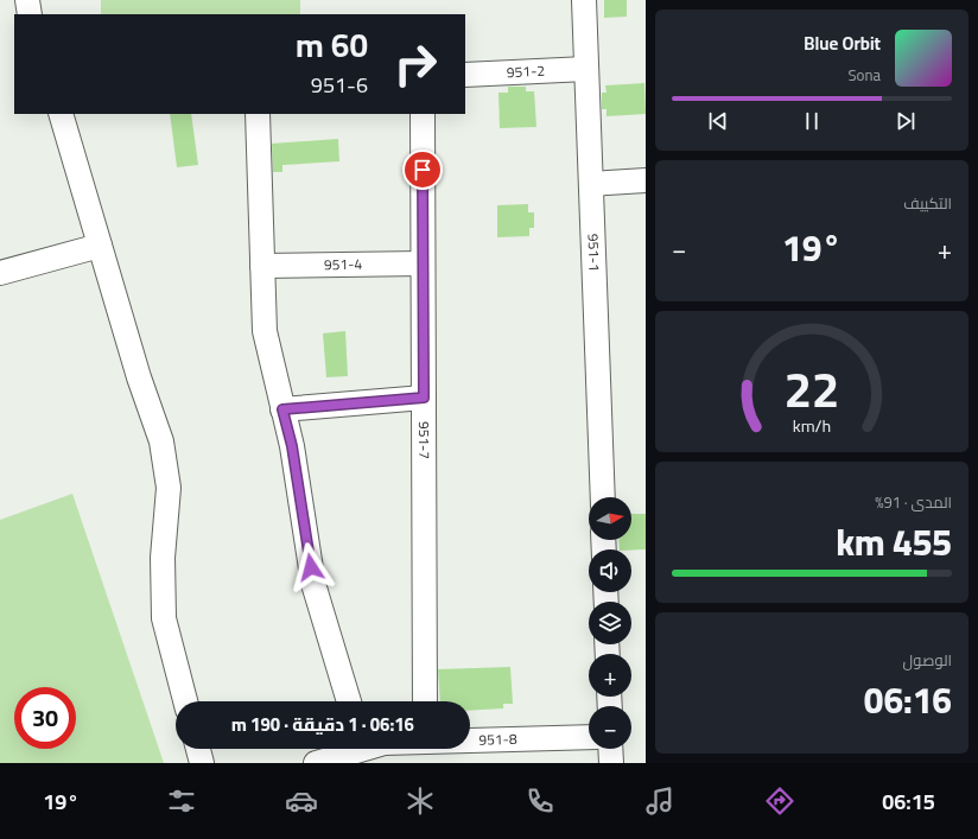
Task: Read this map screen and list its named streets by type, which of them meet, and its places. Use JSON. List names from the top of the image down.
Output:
{
  "streets": {
    "street": [
      "951-2",
      "951-1",
      "951-4",
      "951-7",
      "951-8"
    ]
  },
  "crossings": [
    ["951-2", "951-1"],
    ["951-4", "951-7"]
  ],
  "north": "right",
  "page": {
    "turn": ["60 m", "951-6"],
    "song": ["Blue Orbit", "Sona"],
    "tile": [
      "التكييف",
      ["المدى · 91%", "455 km"],
      ["الوصول", "06:16"]
    ],
    "heat": ["−", "19°", "+"],
    "map_buttons": ["+", "−"],
    "limit": "30",
    "trip": "06:16 · 1 دقيقة · 190 m",
    "tabs": ["06:15", "19°"],
    "gauge": ["22", "km/h"]
  }
}
